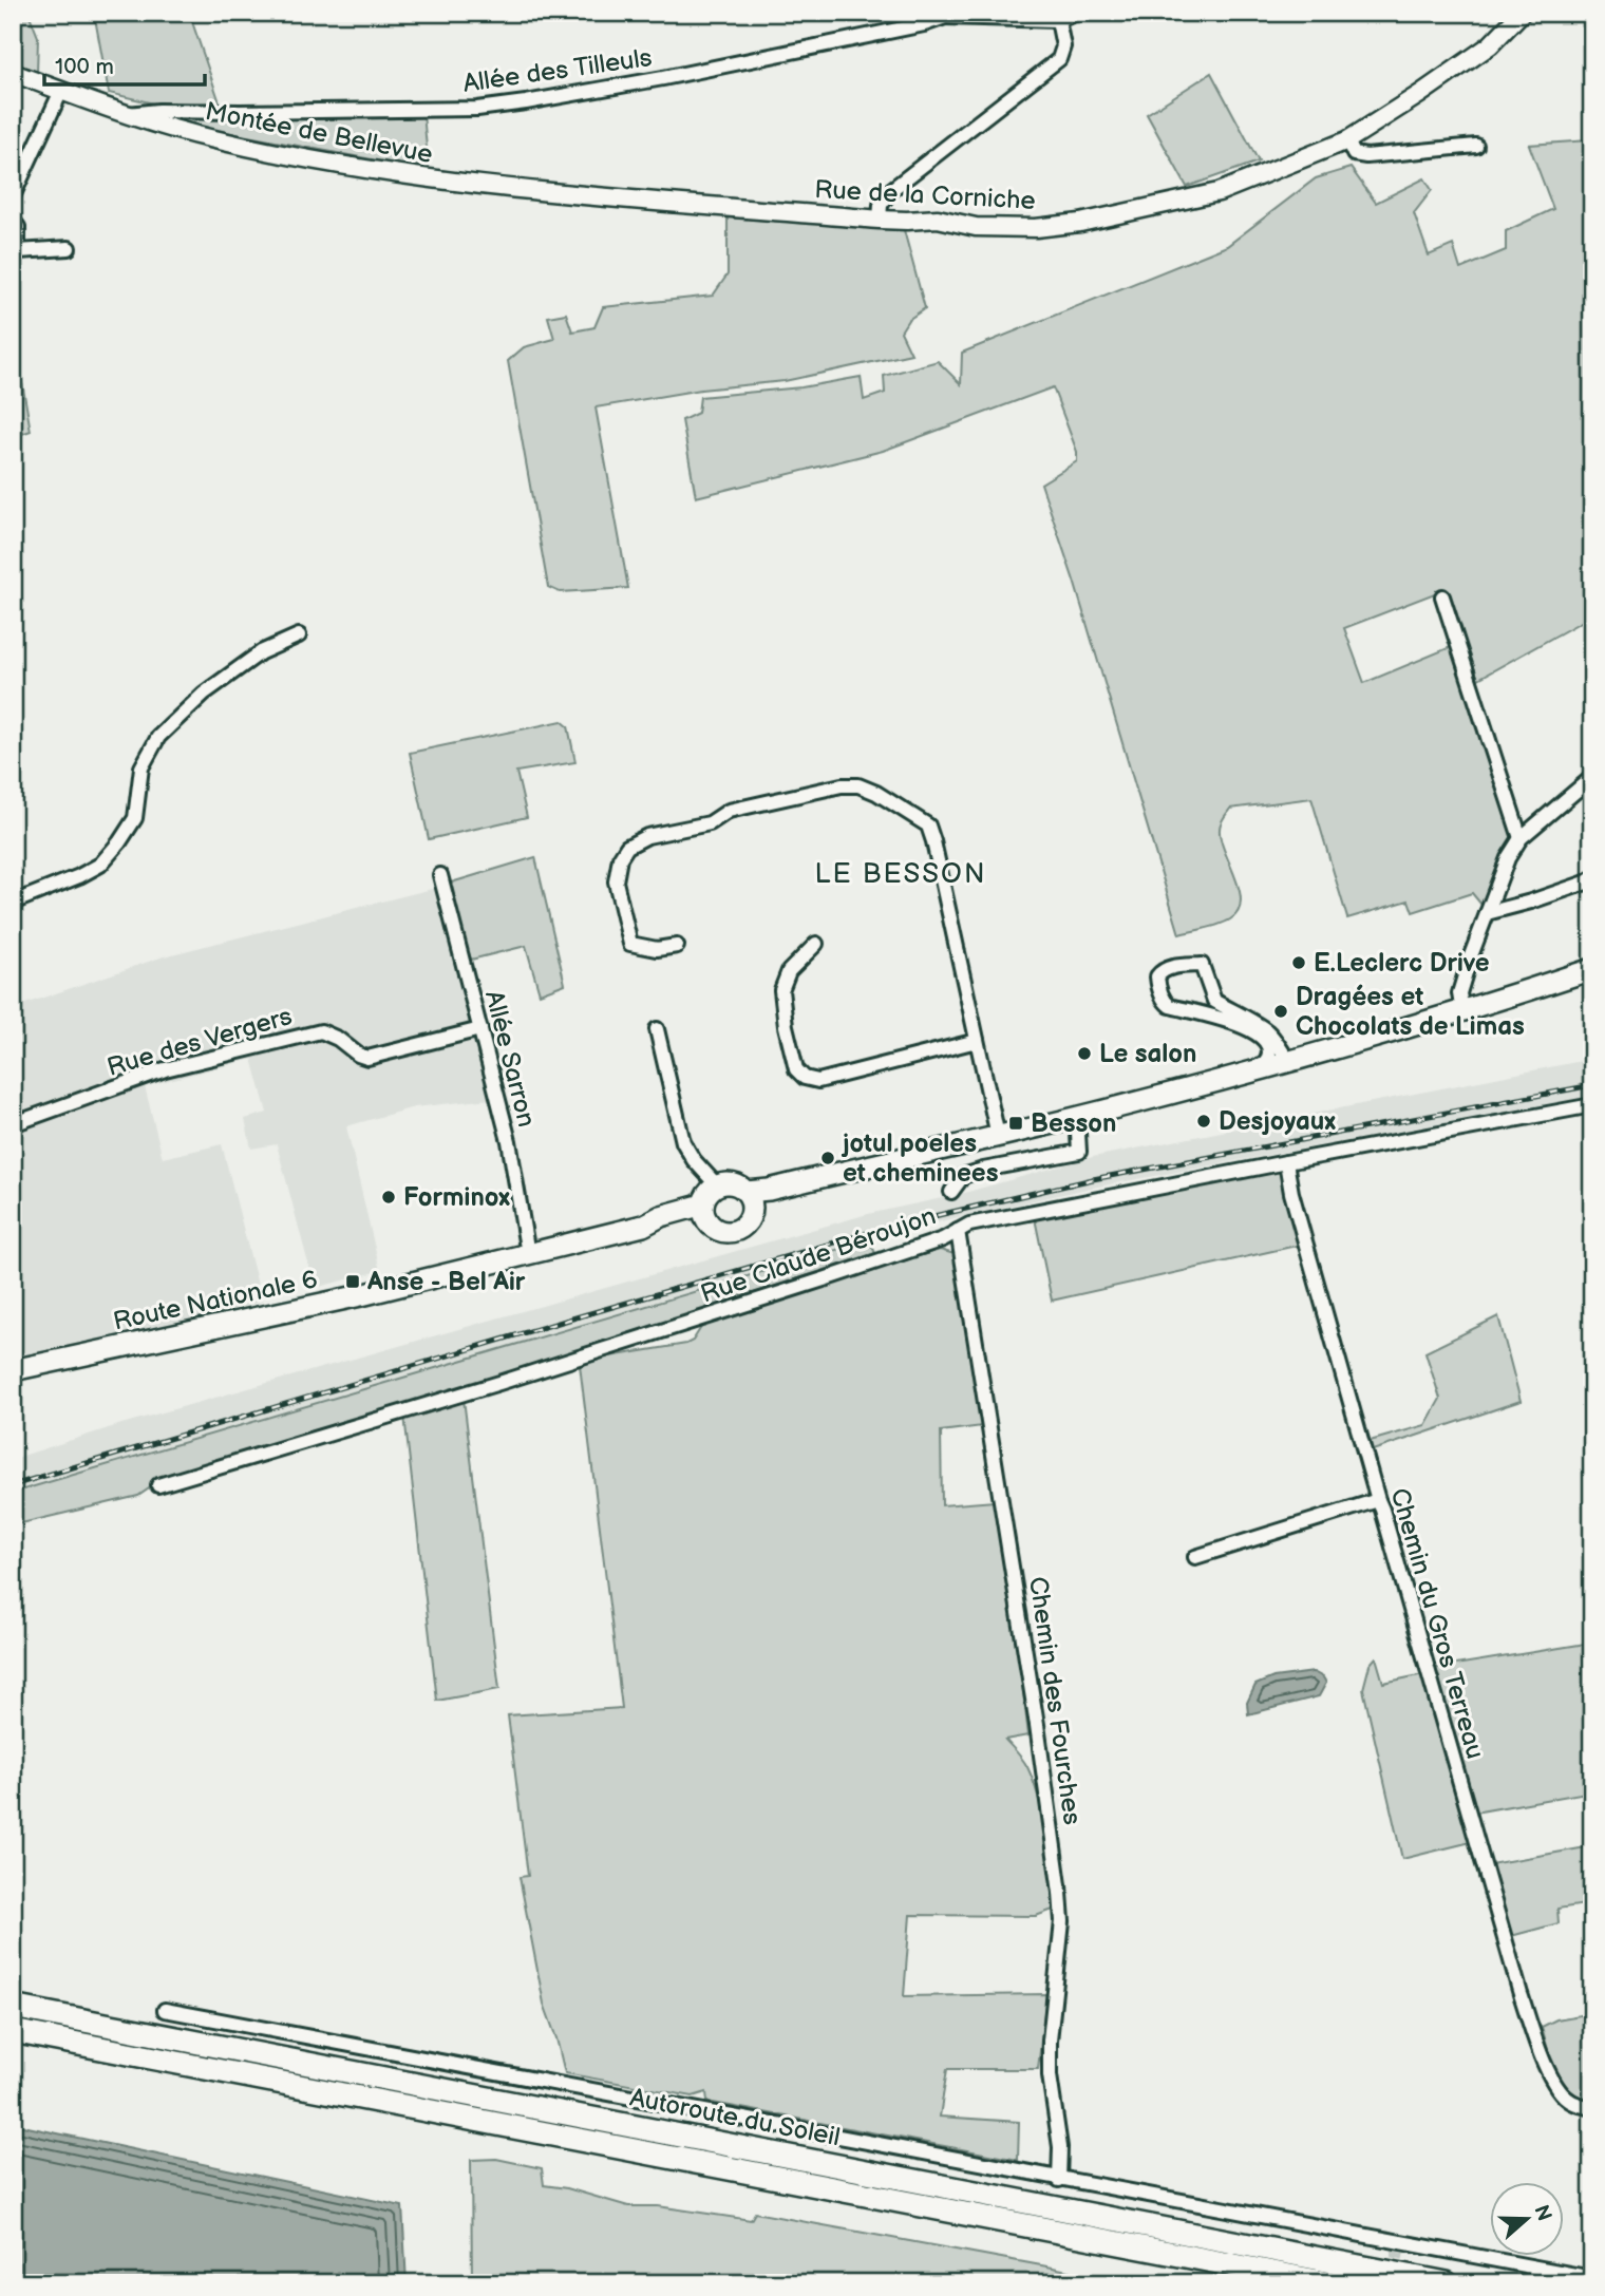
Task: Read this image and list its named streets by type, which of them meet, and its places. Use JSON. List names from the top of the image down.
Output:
{
  "streets": {
    "highway": ["Autoroute du Soleil"],
    "main road": ["Montée de Bellevue", "Rue de la Corniche", "Route Nationale 6"],
    "street": [
      "Allée des Tilleuls",
      "Rue des Vergers",
      "Allée Sarron",
      "Rue Claude Béroujon",
      "Chemin du Gros Terreau",
      "Chemin des Fourches"
    ]
  },
  "crossings": [
    ["Allée des Tilleuls", "Montée de Bellevue"],
    ["Montée de Bellevue", "Rue de la Corniche"],
    ["Rue des Vergers", "Allée Sarron"],
    ["Allée Sarron", "Route Nationale 6"],
    ["Rue Claude Béroujon", "Chemin du Gros Terreau"],
    ["Rue Claude Béroujon", "Chemin des Fourches"]
  ],
  "districts": ["LE BESSON"],
  "places": {
    "other": [
      "E.Leclerc Drive",
      "Dragées et Chocolats de Limas",
      "Le salon",
      "Desjoyaux",
      "jotul poeles et cheminees",
      "Forminox"
    ],
    "transit": ["Besson", "Anse - Bel Air"]
  },
  "scale_bar": "100 m",
  "north": "right"
}
